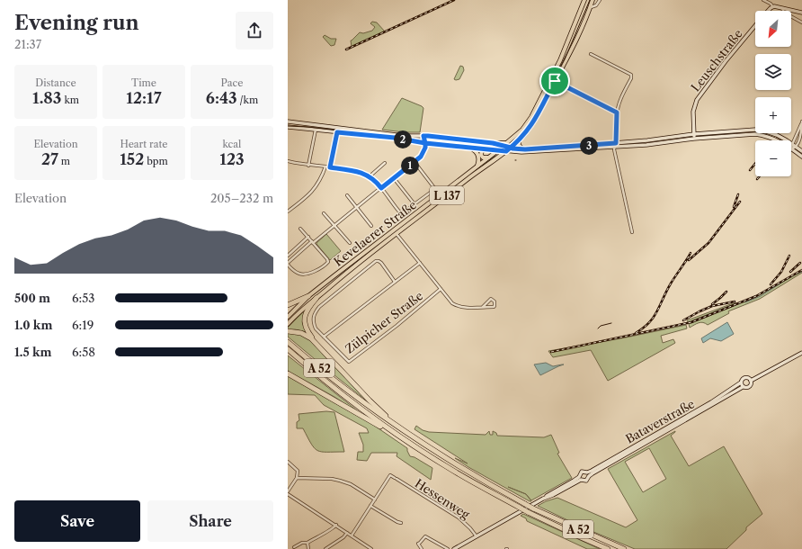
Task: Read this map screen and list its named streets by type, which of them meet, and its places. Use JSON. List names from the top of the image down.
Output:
{
  "streets": {
    "highway": ["A 52"],
    "main road": [
      "Leuschstraße",
      "L 137",
      "Kevelaerer Straße",
      "Bataverstraße"
    ],
    "street": ["Zülpicher Straße", "Hessenweg"]
  },
  "crossings": [
    ["L 137", "Kevelaerer Straße"],
    ["A 52", "Bataverstraße"],
    ["Bataverstraße", "Hessenweg"]
  ],
  "north": "bottom left",
  "page": {
    "heading": ["Evening run", "21:37"],
    "map_buttons": ["+", "−"],
    "stats": [
      ["Distance", "1.83 km"],
      ["Time", "12:17"],
      ["Pace", "6:43 /km"],
      ["Elevation", "27 m"],
      ["Heart rate", "152 bpm"],
      ["kcal", "123"]
    ],
    "pins": ["2", "3", "1"],
    "chart": ["Elevation", "205–232 m"],
    "list": [
      {
        "name": "500 m",
        "note": "6:53"
      },
      {
        "name": "1.0 km",
        "note": "6:19"
      },
      {
        "name": "1.5 km",
        "note": "6:58"
      }
    ],
    "buttons": ["Save", "Share"]
  }
}
